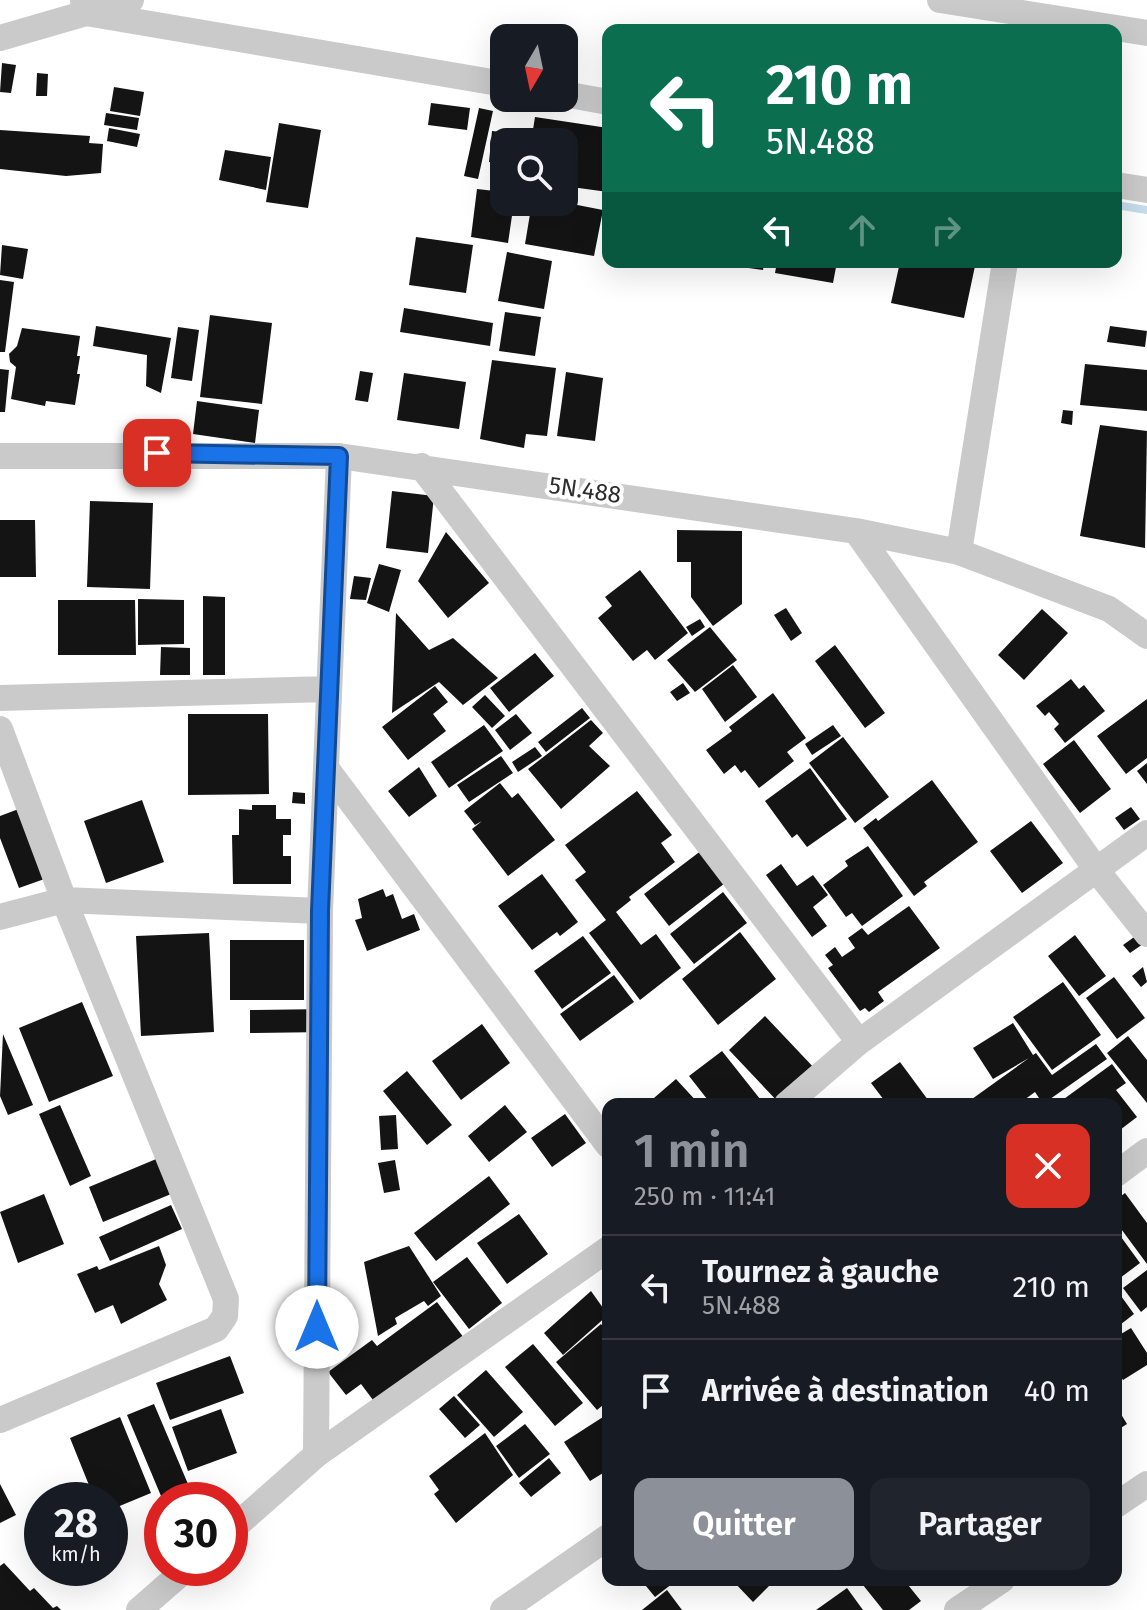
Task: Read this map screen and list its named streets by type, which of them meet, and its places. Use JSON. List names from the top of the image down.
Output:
{
  "streets": {
    "street": ["5N.488"]
  },
  "north": "bottom",
  "page": {
    "turn": ["210 m", "5N.488"],
    "heading": ["1 min", "250 m · 11:41"],
    "list": [
      {
        "name": "Tournez à gauche",
        "note": "5N.488",
        "value": "210 m"
      },
      {
        "name": "Arrivée à destination",
        "value": "40 m"
      }
    ],
    "buttons": ["Quitter", "Partager"],
    "speed": "28 km/h",
    "limit": "30"
  }
}
